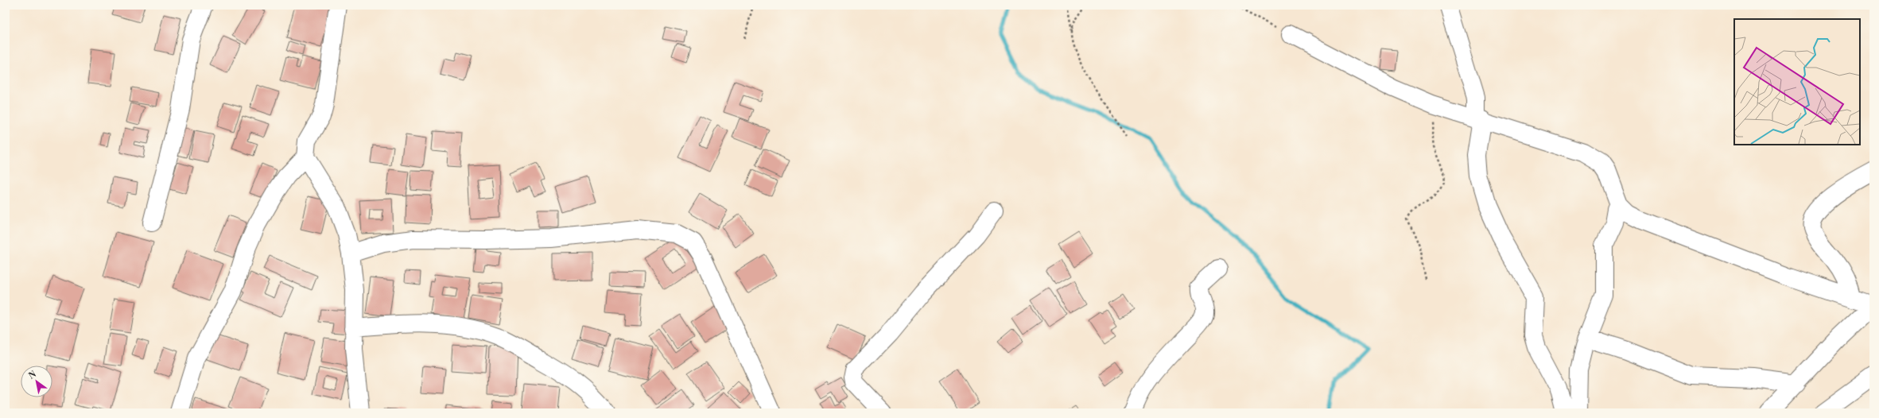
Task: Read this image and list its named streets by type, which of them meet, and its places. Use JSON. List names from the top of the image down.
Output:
{
  "north": "top left"
}
